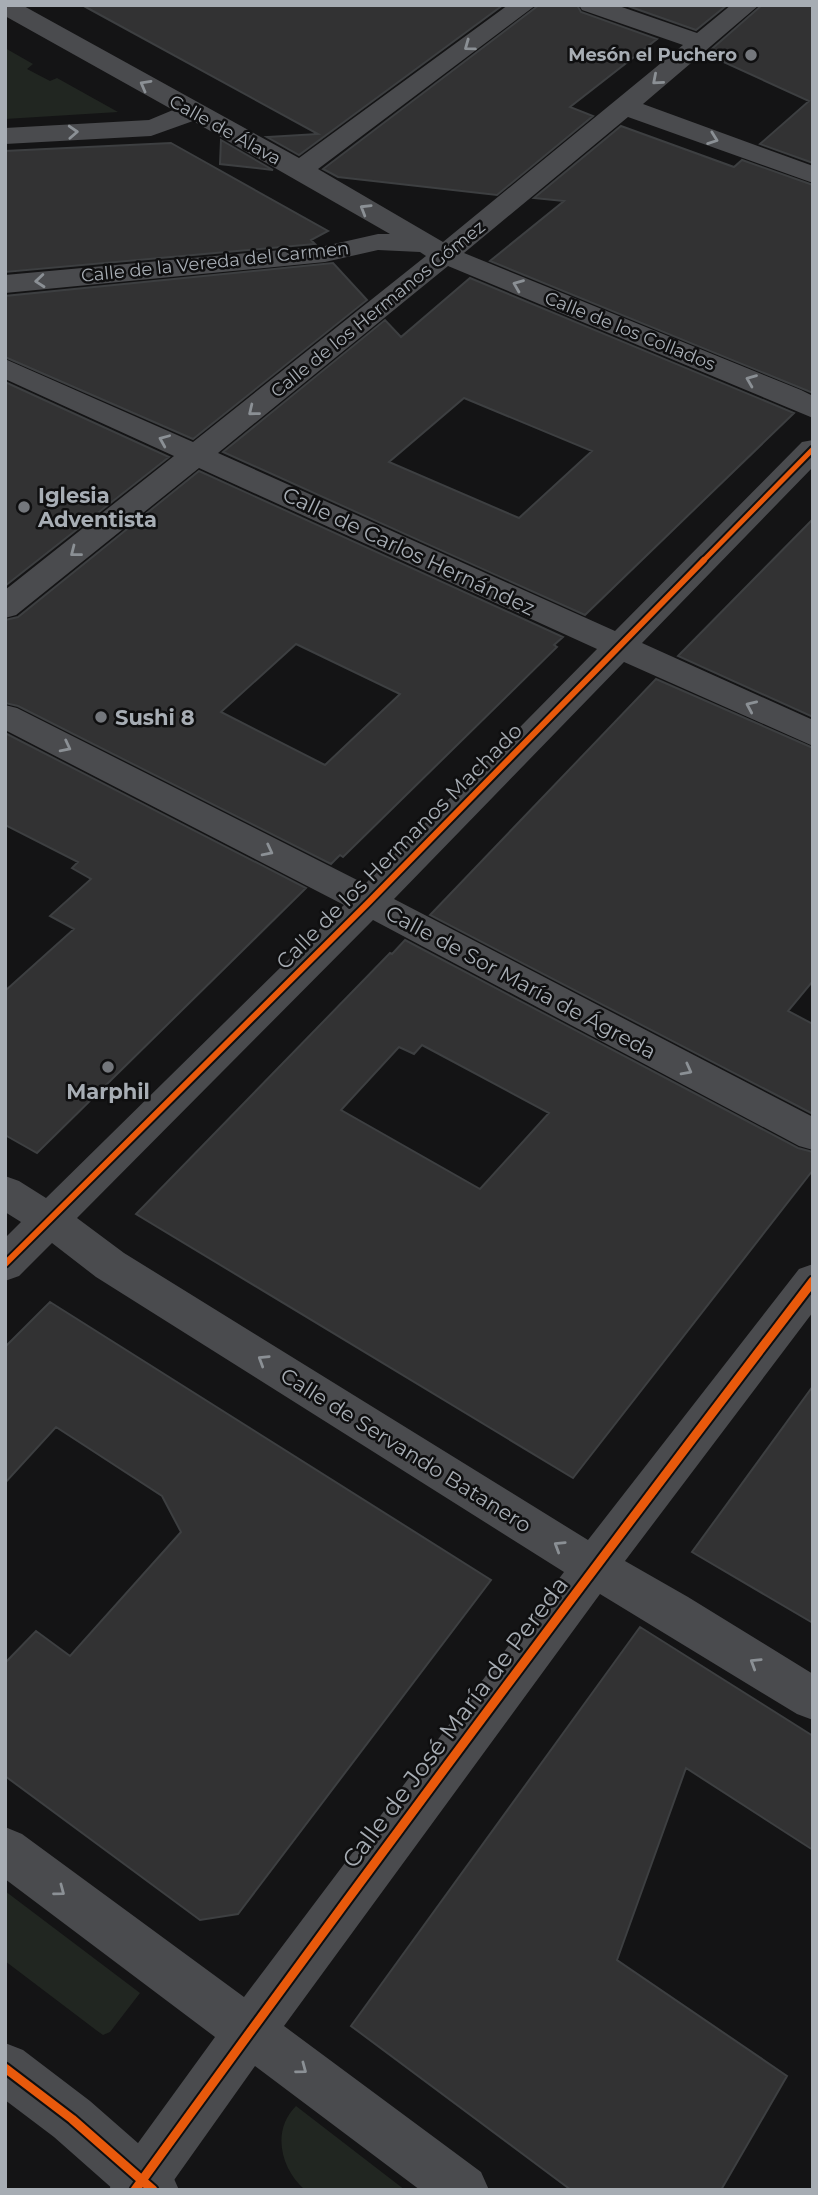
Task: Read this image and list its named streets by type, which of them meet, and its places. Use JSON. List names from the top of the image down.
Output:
{
  "streets": {
    "street": [
      "Calle de Álava",
      "Calle de la Vereda del Carmen",
      "Calle de los Hermanos Gómez",
      "Calle de los Collados",
      "Calle de Carlos Hernández",
      "Calle de los Hermanos Machado",
      "Calle de Sor María de Ágreda",
      "Calle de Servando Batanero",
      "Calle de José María de Pereda"
    ]
  },
  "crossings": [
    ["Calle de Álava", "Calle de la Vereda del Carmen"],
    ["Calle de Álava", "Calle de los Hermanos Gómez"],
    ["Calle de Álava", "Calle de los Collados"],
    ["Calle de la Vereda del Carmen", "Calle de los Hermanos Gómez"],
    ["Calle de la Vereda del Carmen", "Calle de los Collados"],
    ["Calle de los Hermanos Gómez", "Calle de los Collados"],
    ["Calle de los Hermanos Gómez", "Calle de Carlos Hernández"],
    ["Calle de Carlos Hernández", "Calle de los Hermanos Machado"],
    ["Calle de los Hermanos Machado", "Calle de Sor María de Ágreda"],
    ["Calle de los Hermanos Machado", "Calle de Servando Batanero"],
    ["Calle de Servando Batanero", "Calle de José María de Pereda"]
  ],
  "one_way": [
    "Calle de Álava",
    "Calle de los Hermanos Gómez",
    "Calle de Carlos Hernández",
    "Calle de Sor María de Ágreda",
    "Calle de Servando Batanero"
  ],
  "places": [
    "Mesón el Puchero",
    "Iglesia Adventista",
    "Sushi 8",
    "Marphil"
  ]
}
